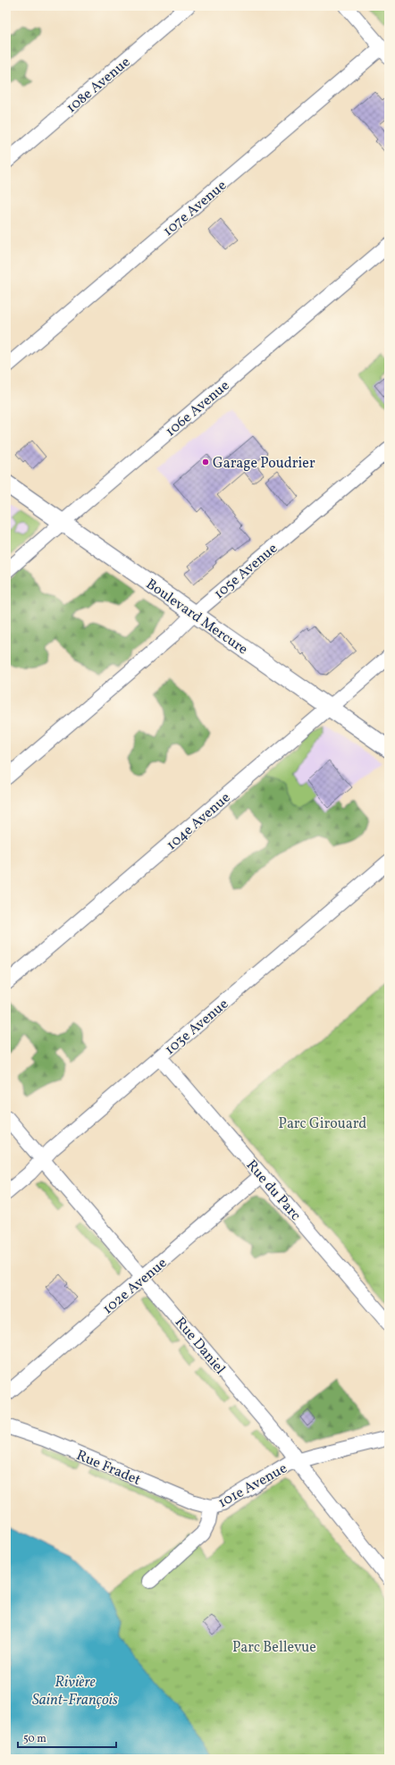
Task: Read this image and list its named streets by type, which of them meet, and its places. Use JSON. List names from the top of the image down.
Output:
{
  "streets": {
    "street": [
      "108e Avenue",
      "107e Avenue",
      "106e Avenue",
      "105e Avenue",
      "Boulevard Mercure",
      "104e Avenue",
      "103e Avenue",
      "Rue du Parc",
      "102e Avenue",
      "Rue Daniel",
      "Rue Fradet",
      "101e Avenue"
    ]
  },
  "crossings": [
    ["106e Avenue", "Boulevard Mercure"],
    ["105e Avenue", "Boulevard Mercure"],
    ["Boulevard Mercure", "104e Avenue"],
    ["103e Avenue", "Rue du Parc"],
    ["103e Avenue", "Rue Daniel"],
    ["Rue du Parc", "102e Avenue"],
    ["102e Avenue", "Rue Daniel"],
    ["Rue Daniel", "101e Avenue"],
    ["Rue Fradet", "101e Avenue"]
  ],
  "water": ["Rivière Saint-François"],
  "parks": ["Parc Girouard", "Parc Bellevue"],
  "places": ["Garage Poudrier"],
  "scale_bar": "50 m"
}
